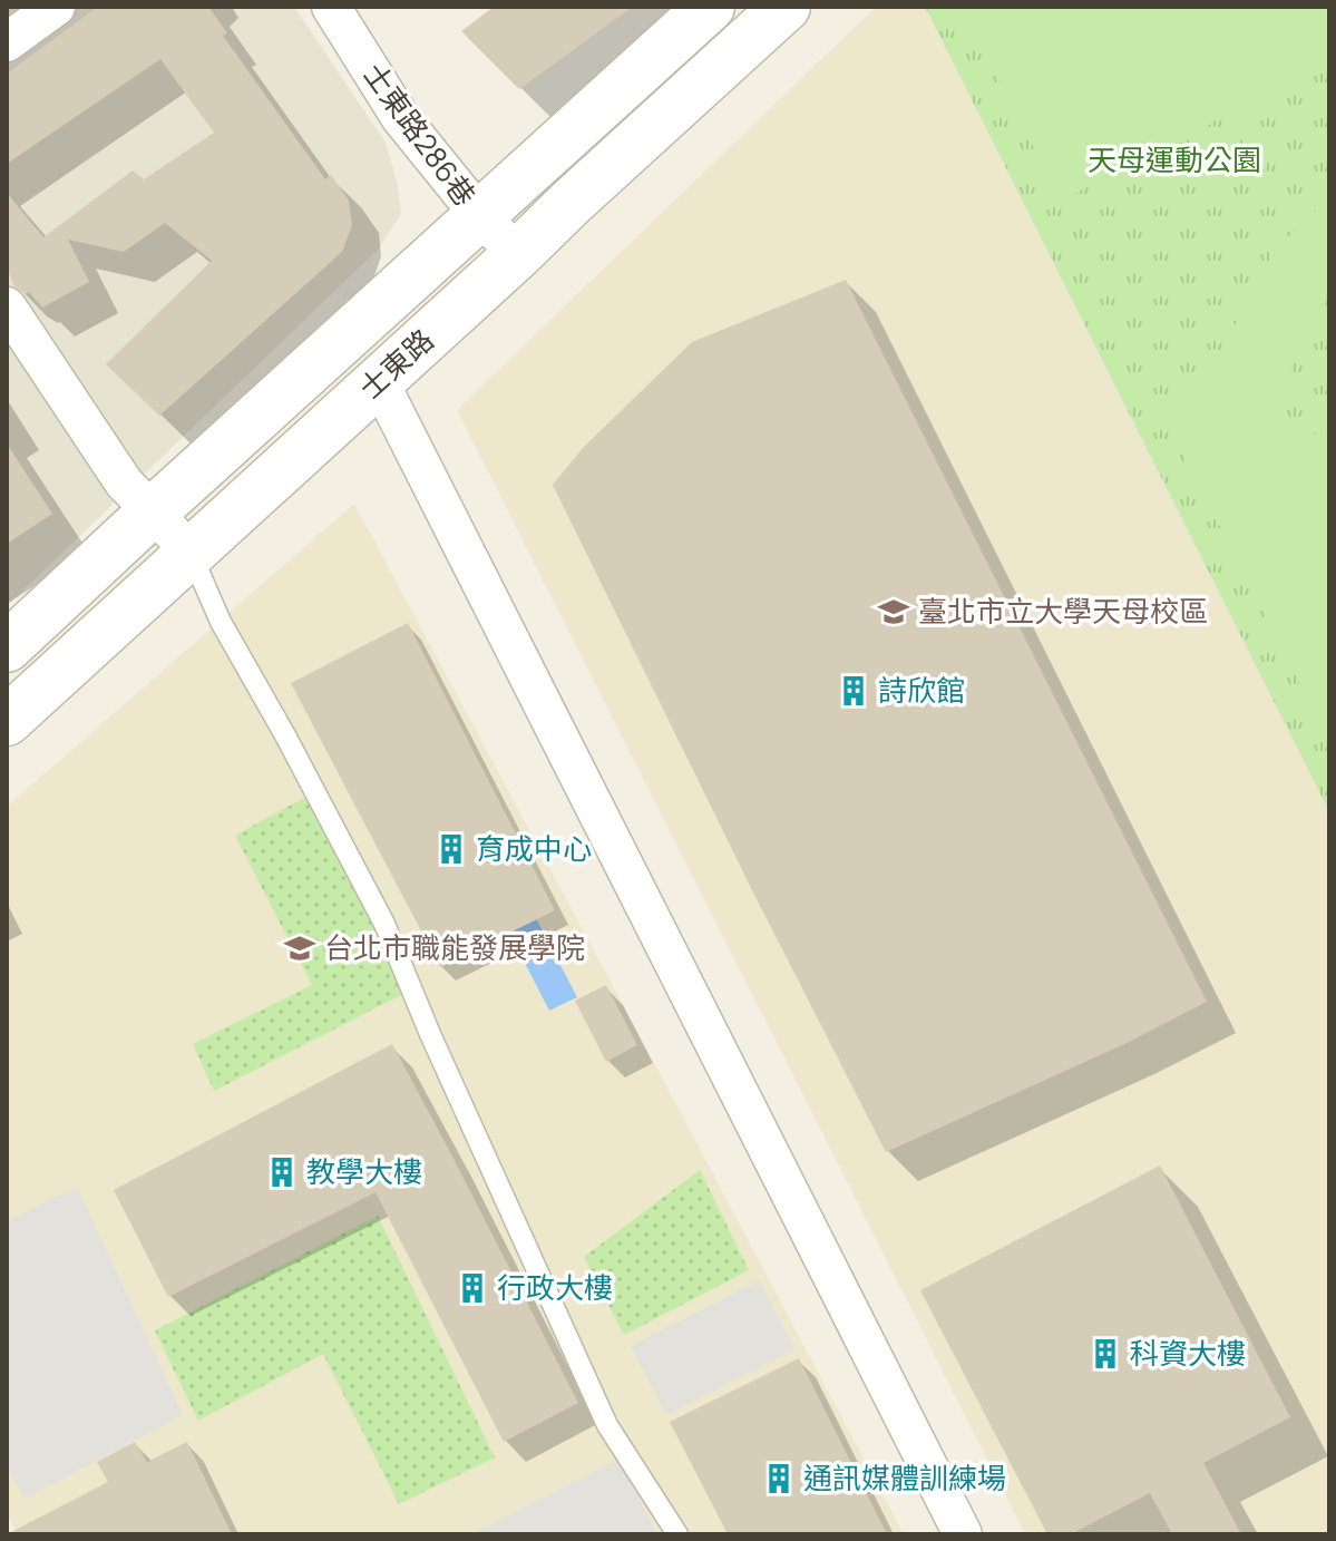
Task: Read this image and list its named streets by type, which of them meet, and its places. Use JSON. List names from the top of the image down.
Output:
{
  "streets": {
    "street": ["士東路286巷", "士東路"]
  },
  "crossings": [
    ["士東路286巷", "士東路"]
  ],
  "parks": ["天母運動公園"],
  "places": {
    "school or university": ["臺北市立大學天母校區", "台北市職能發展學院"],
    "building": [
      "詩欣館",
      "育成中心",
      "教學大樓",
      "行政大樓",
      "科資大樓",
      "通訊媒體訓練場"
    ]
  }
}
